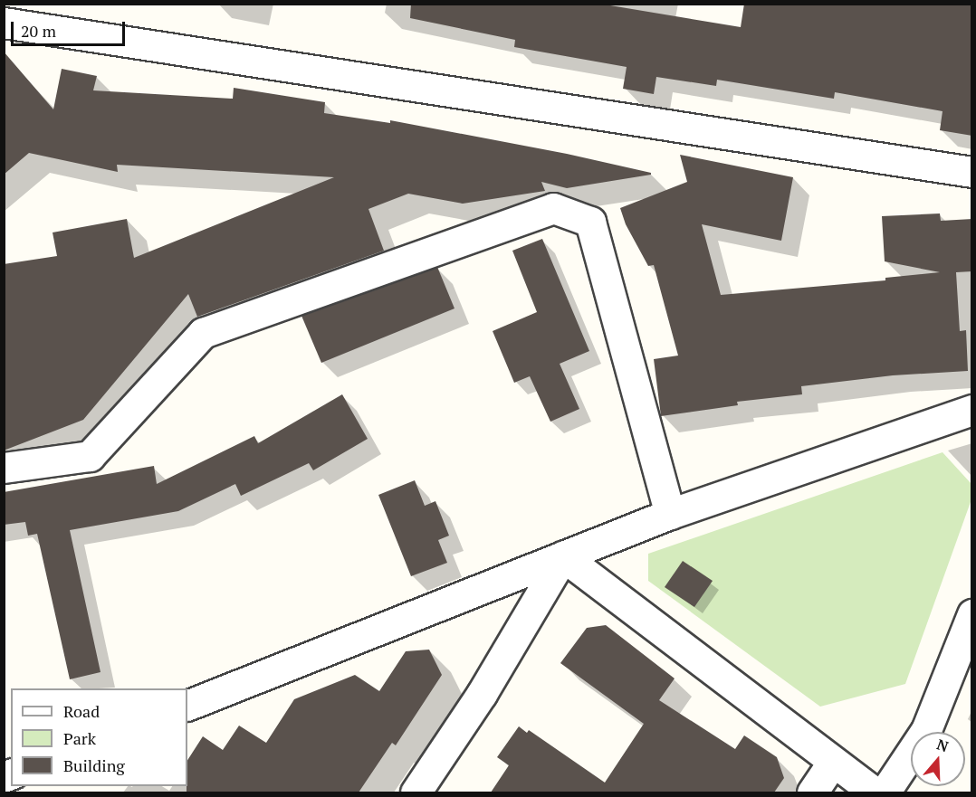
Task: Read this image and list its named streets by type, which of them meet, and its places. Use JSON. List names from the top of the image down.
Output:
{
  "legend": ["Road", "Park", "Building"],
  "scale_bar": "20 m",
  "north": "top"
}
